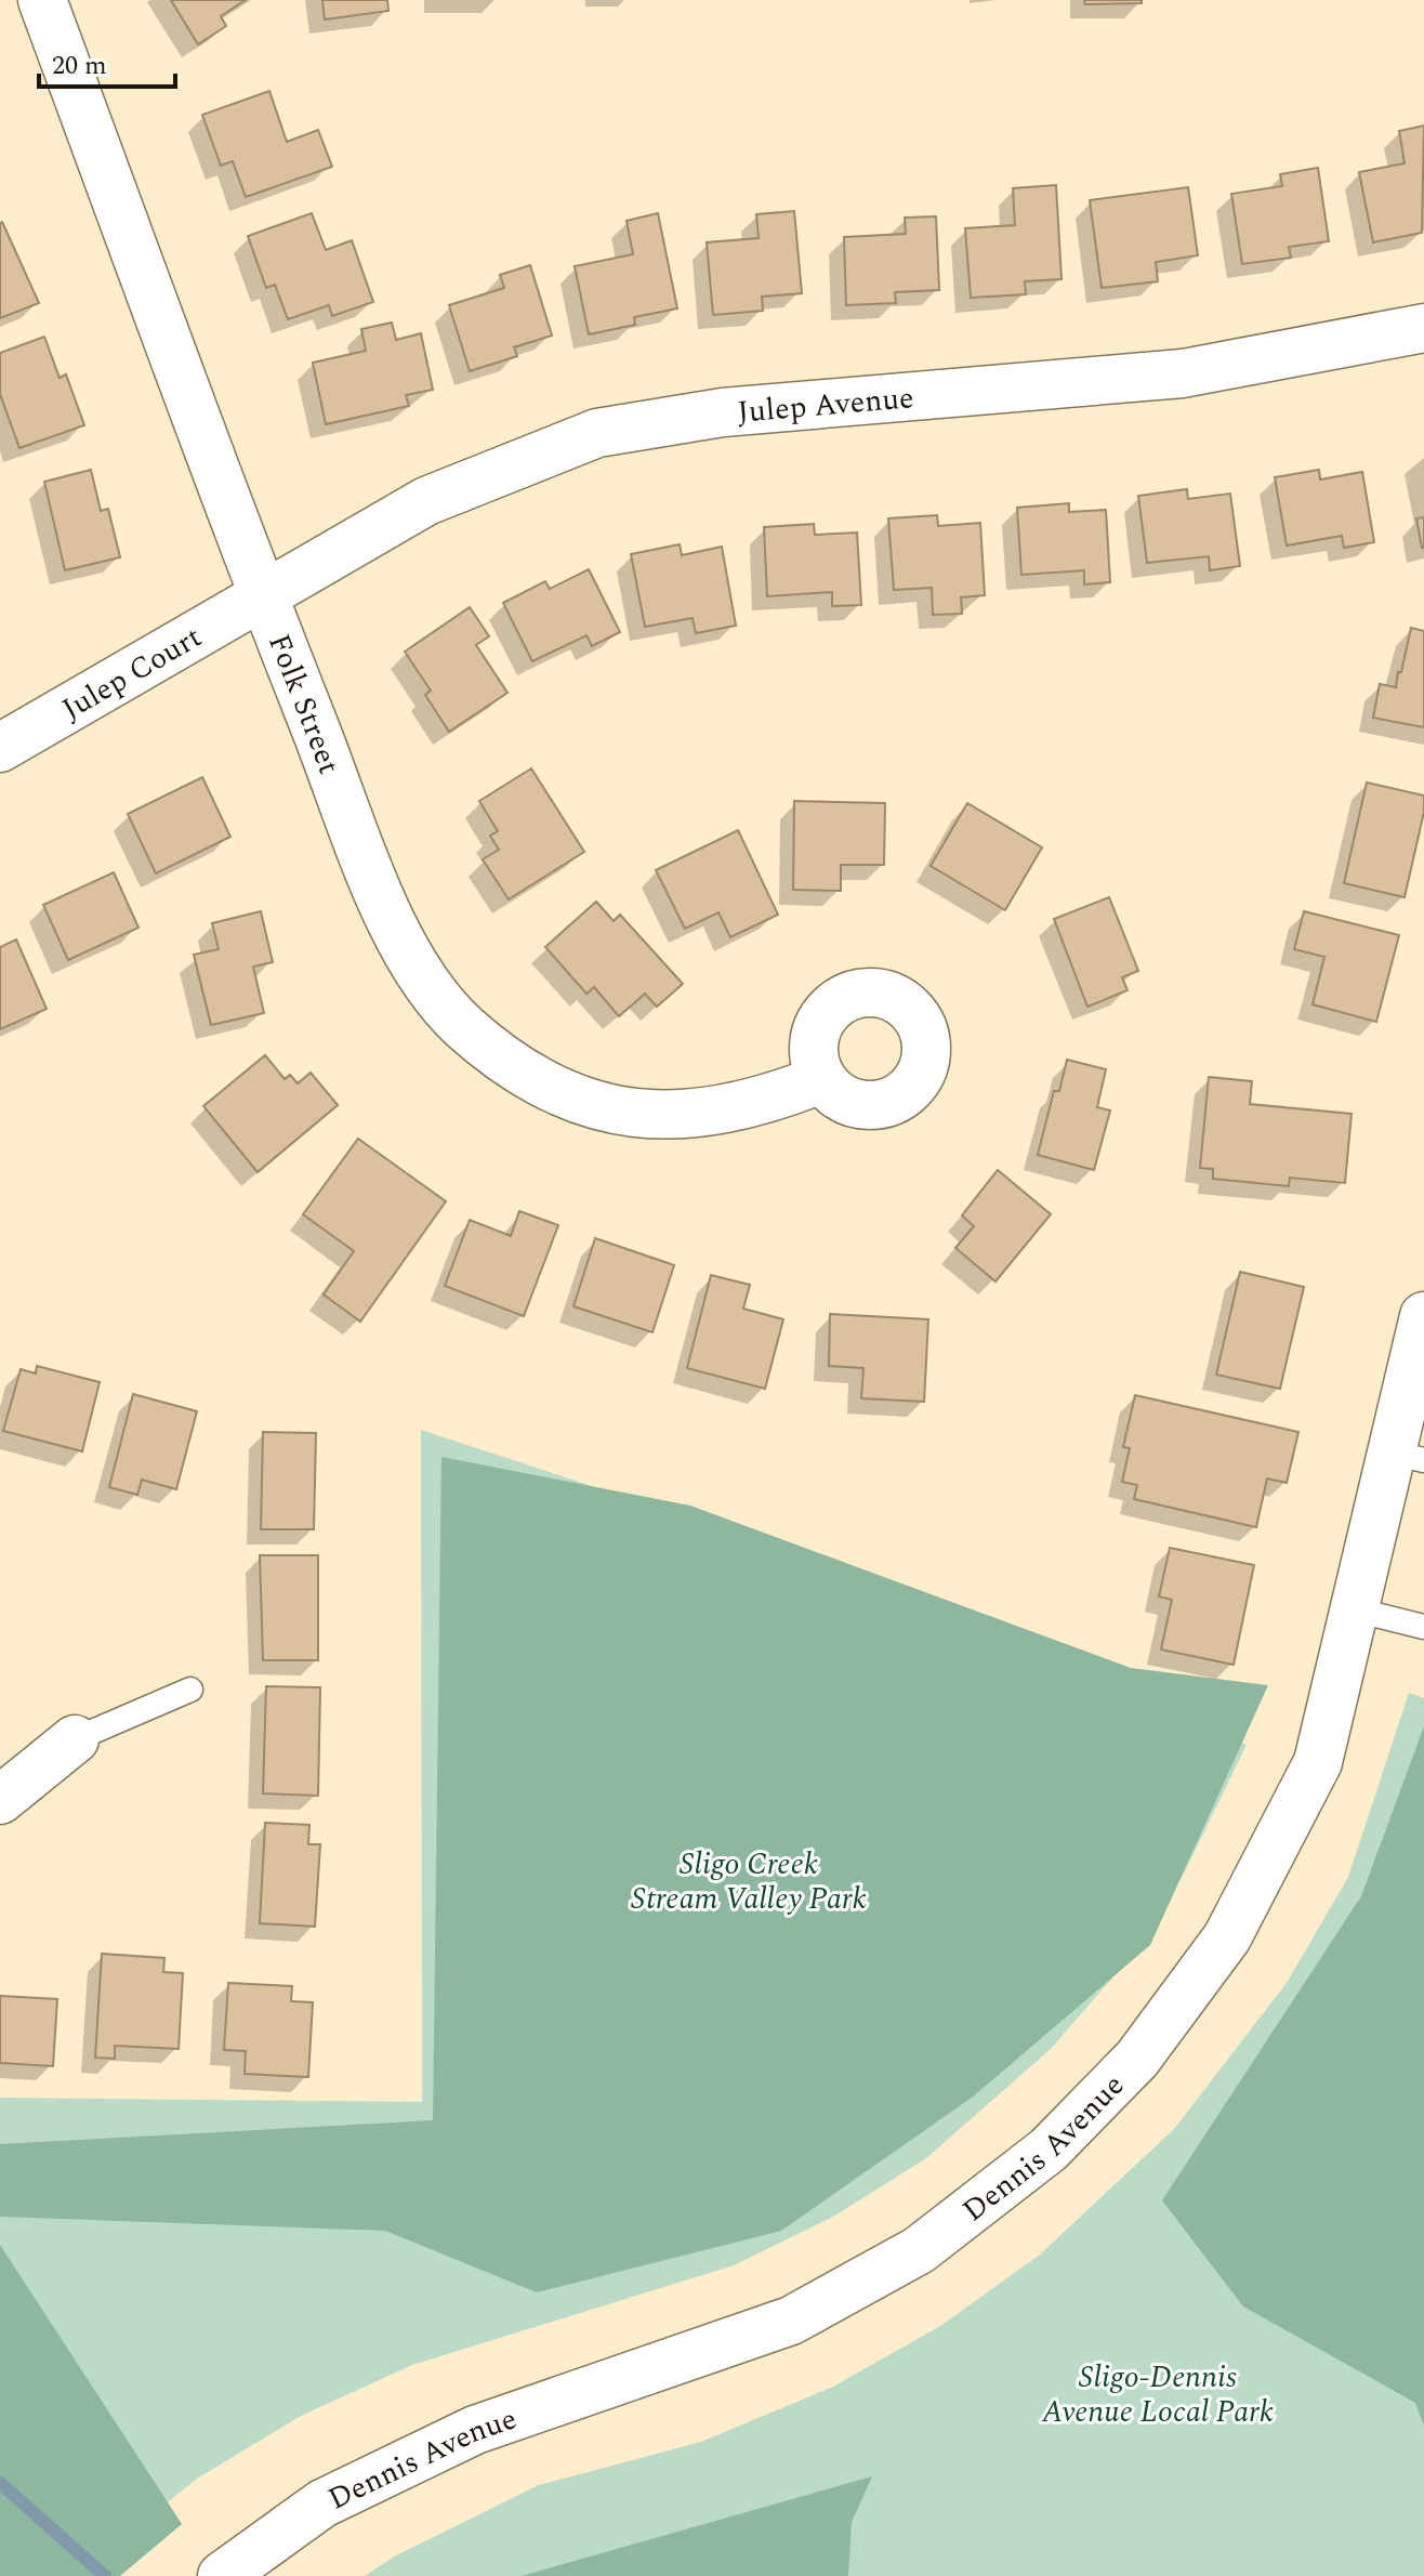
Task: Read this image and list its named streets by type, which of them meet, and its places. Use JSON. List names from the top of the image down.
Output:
{
  "streets": {
    "street": [
      "Julep Avenue",
      "Julep Court",
      "Folk Street",
      "Dennis Avenue"
    ]
  },
  "crossings": [
    ["Julep Avenue", "Julep Court"],
    ["Julep Avenue", "Folk Street"],
    ["Julep Court", "Folk Street"]
  ],
  "parks": ["Sligo Creek Stream Valley Park", "Sligo-Dennis Avenue Local Park"],
  "scale_bar": "20 m"
}
